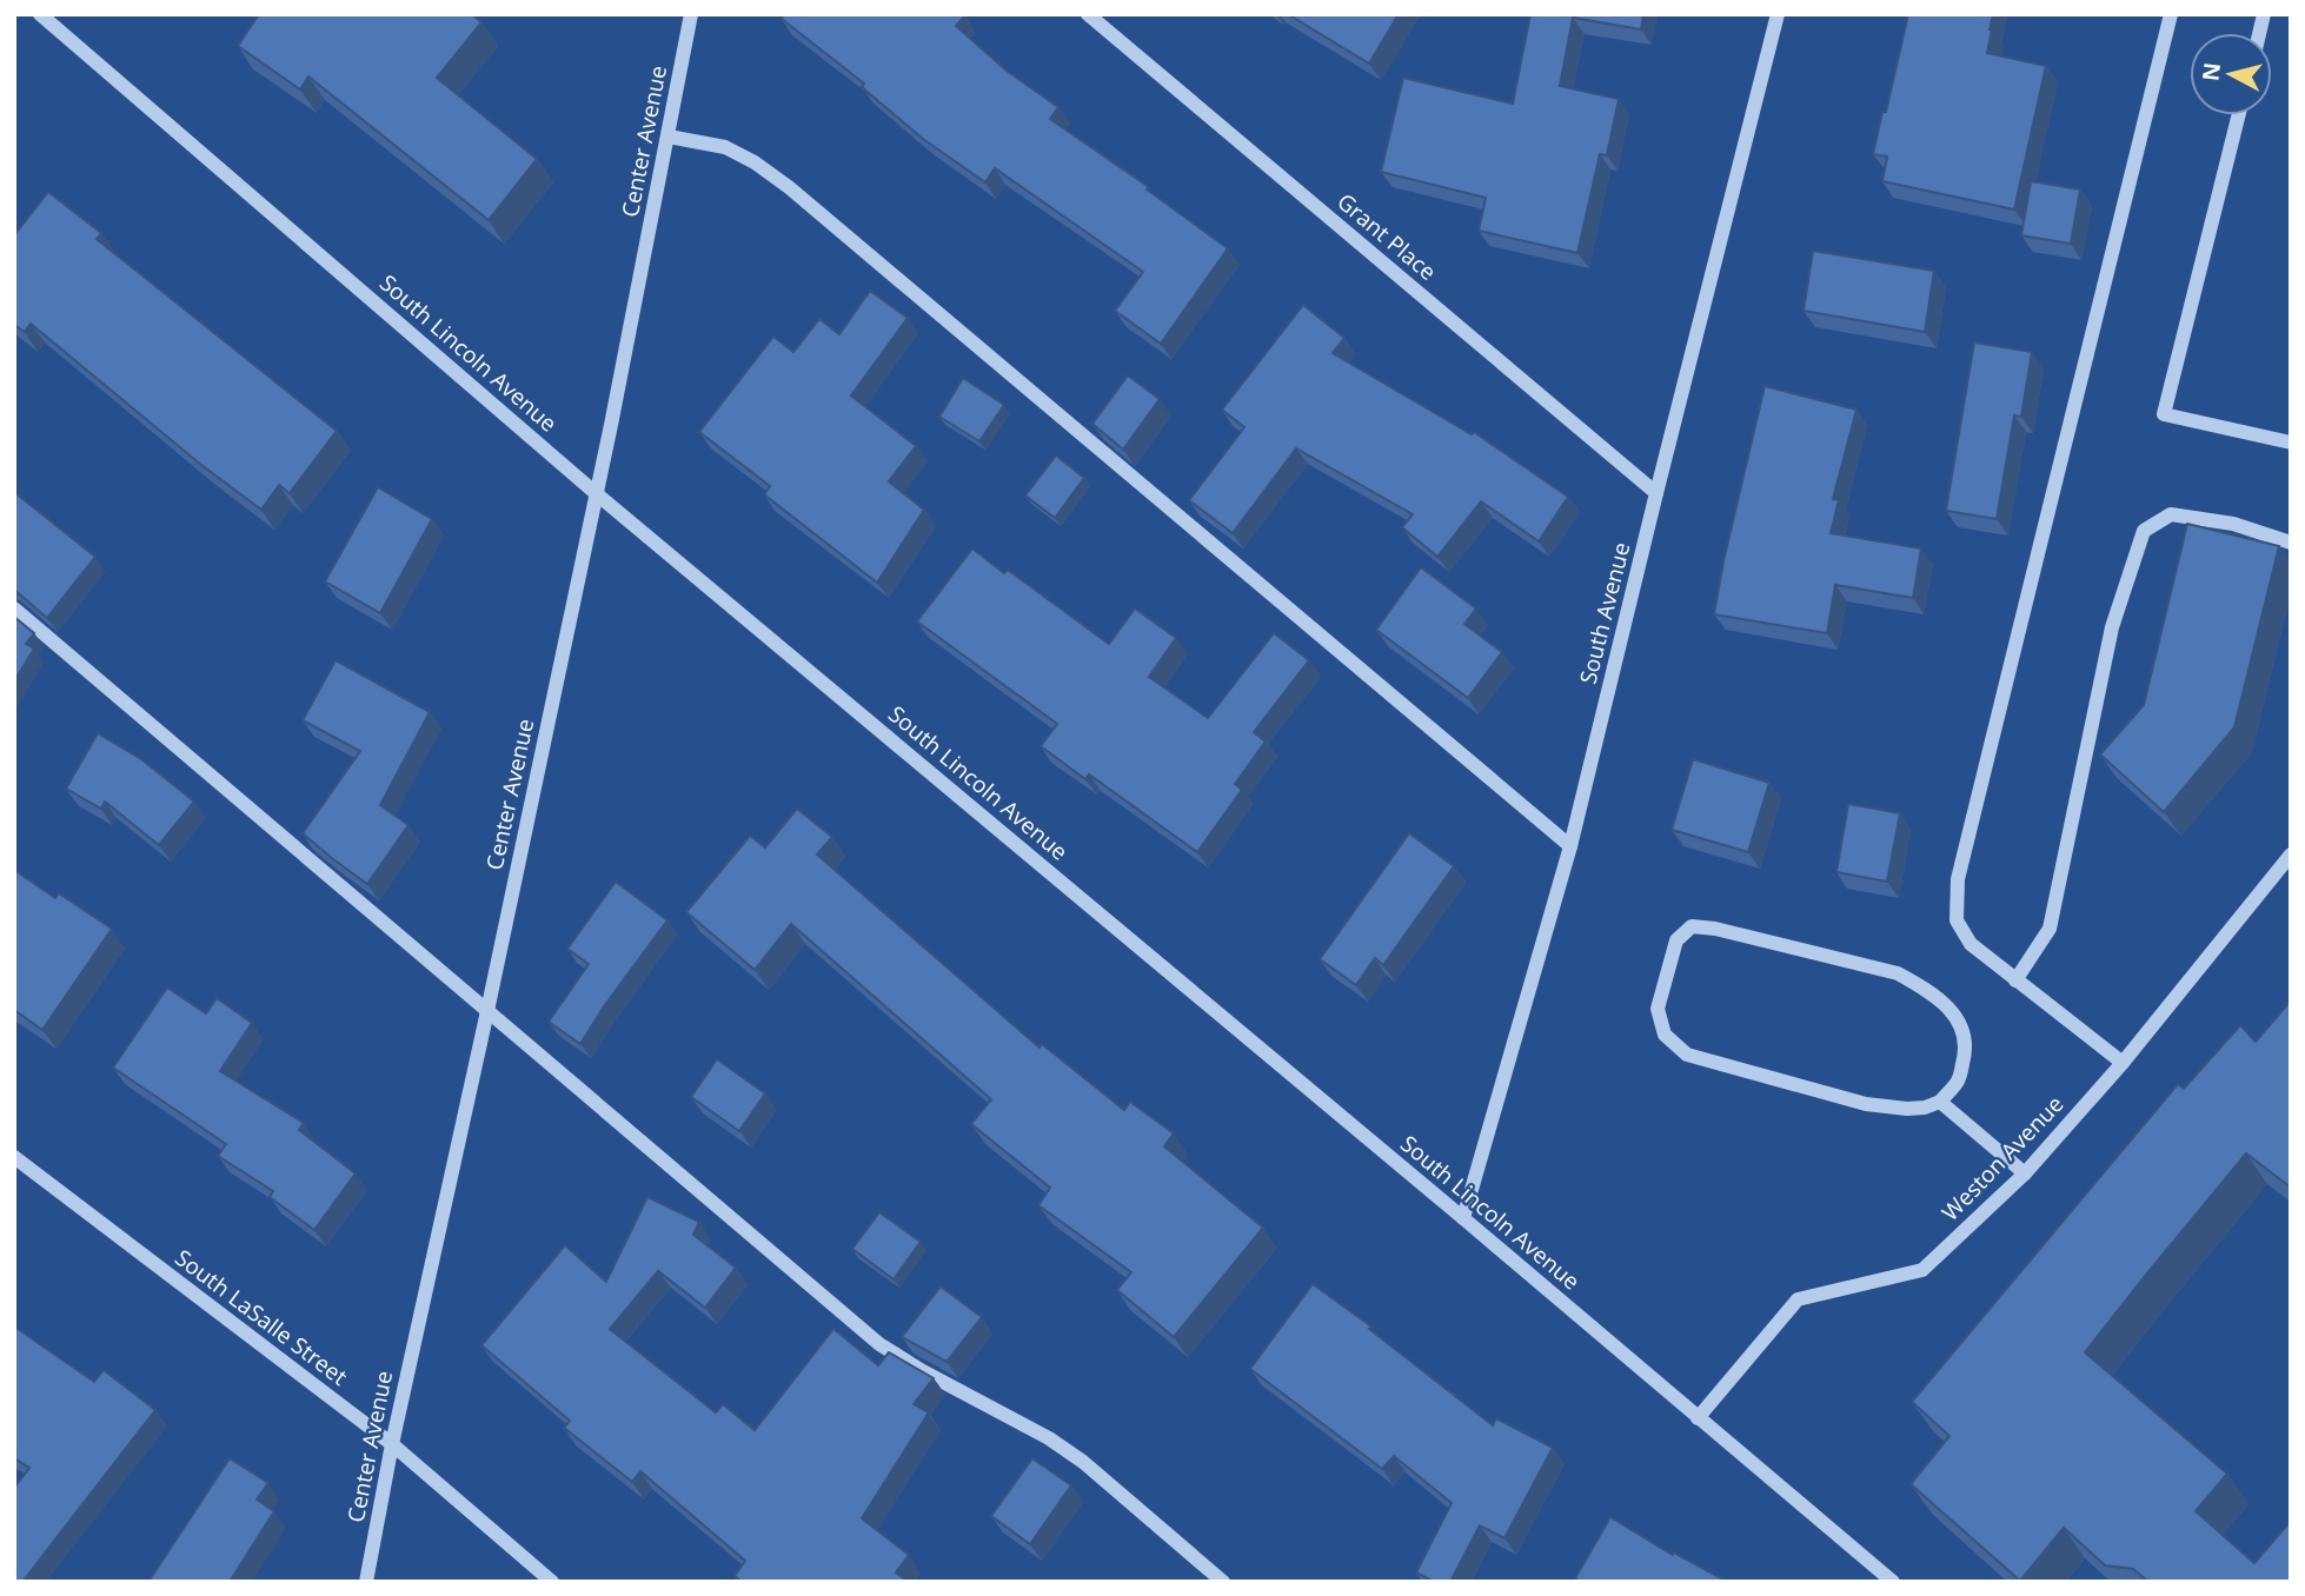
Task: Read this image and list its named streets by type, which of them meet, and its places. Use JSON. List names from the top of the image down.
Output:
{
  "streets": {
    "street": [
      "Center Avenue",
      "Grant Place",
      "South Lincoln Avenue",
      "South Avenue",
      "Weston Avenue",
      "South LaSalle Street"
    ]
  },
  "crossings": [
    ["Center Avenue", "South Lincoln Avenue"],
    ["Center Avenue", "South LaSalle Street"],
    ["Grant Place", "South Avenue"],
    ["South Lincoln Avenue", "South Avenue"],
    ["South Lincoln Avenue", "Weston Avenue"]
  ],
  "north": "left"
}
